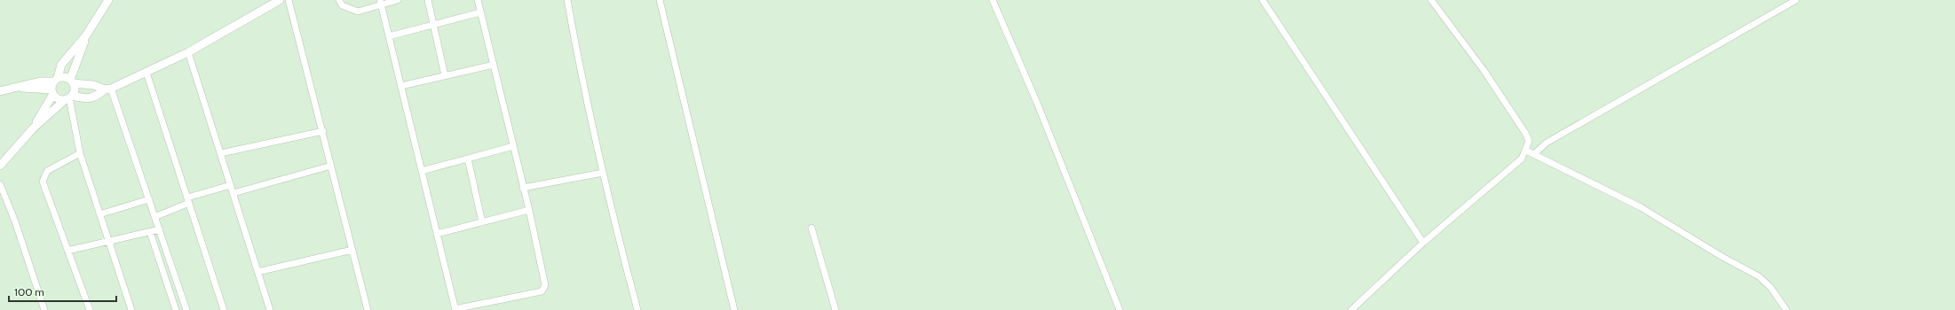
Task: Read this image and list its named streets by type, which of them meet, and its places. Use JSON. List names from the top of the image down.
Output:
{
  "scale_bar": "100 m"
}
